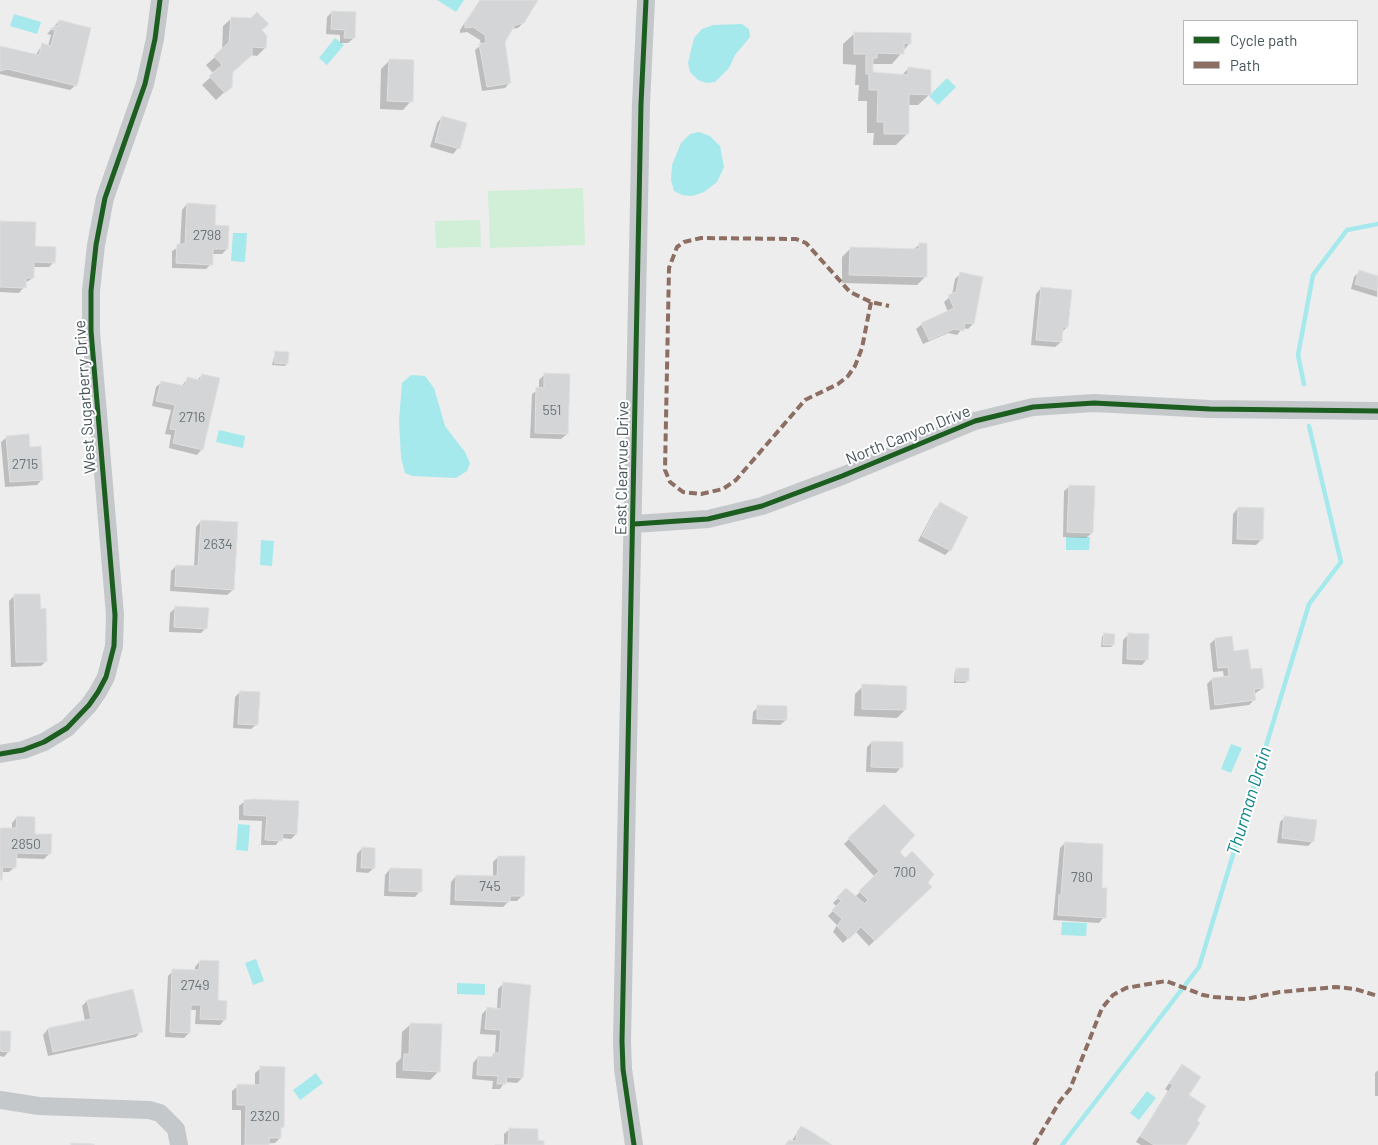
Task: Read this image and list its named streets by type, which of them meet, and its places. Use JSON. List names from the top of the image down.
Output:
{
  "streets": {
    "street": ["West Sugarberry Drive", "North Canyon Drive", "East Clearvue Drive"]
  },
  "crossings": [
    ["North Canyon Drive", "East Clearvue Drive"]
  ],
  "water": ["Thurman Drain"],
  "house_numbers": [
    "2798",
    "551",
    "2716",
    "2715",
    "2634",
    "2850",
    "700",
    "780",
    "745",
    "2749",
    "2320"
  ],
  "legend": ["Cycle path", "Path"]
}
